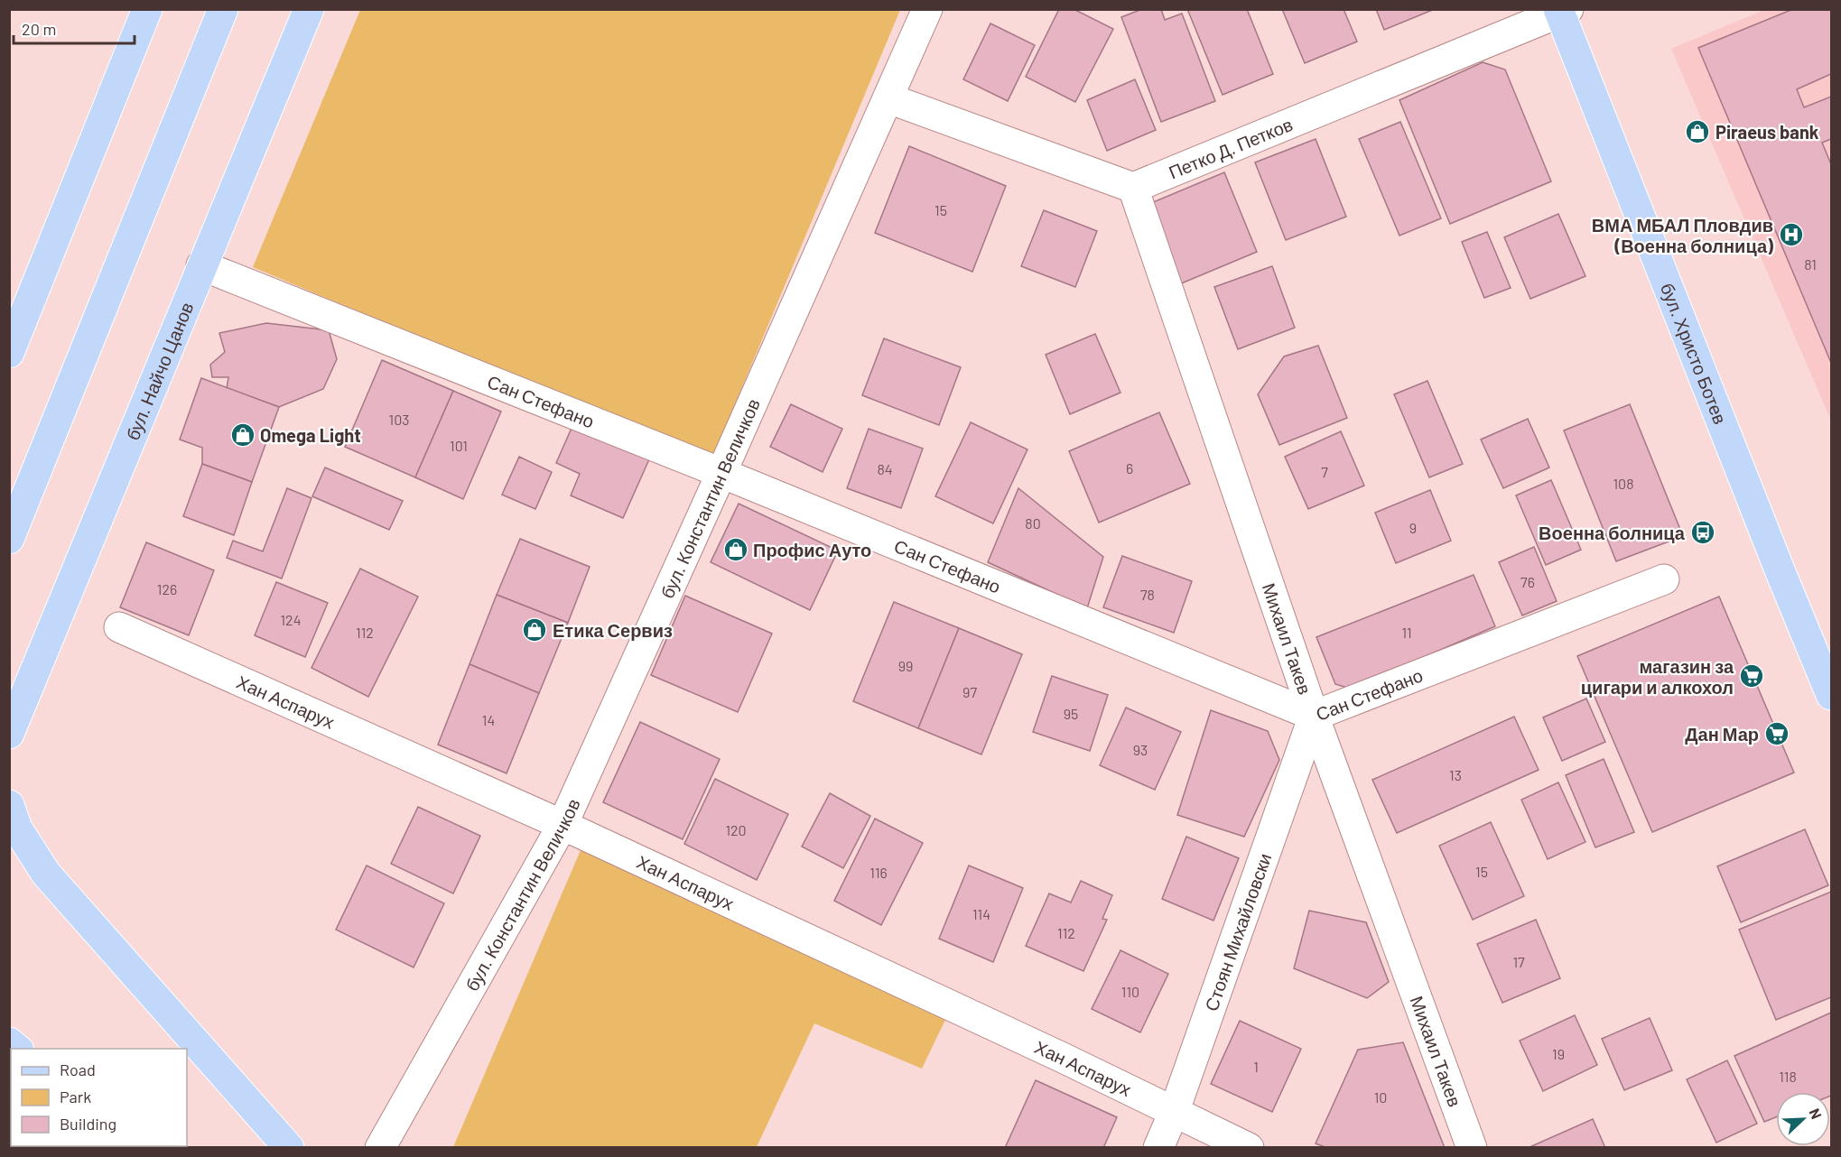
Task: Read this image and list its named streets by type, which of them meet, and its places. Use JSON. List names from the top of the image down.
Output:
{
  "streets": {
    "main road": ["бул. Христо Ботев", "бул. Найчо Цанов"],
    "street": [
      "Петко Д. Петков",
      "Сан Стефано",
      "бул. Константин Величков",
      "Михаил Такев",
      "Хан Аспарух",
      "Стоян Михайловски"
    ]
  },
  "crossings": [
    ["Петко Д. Петков", "бул. Христо Ботев"],
    ["Петко Д. Петков", "Михаил Такев"],
    ["бул. Найчо Цанов", "Сан Стефано"],
    ["Сан Стефано", "бул. Константин Величков"],
    ["Сан Стефано", "Михаил Такев"],
    ["Сан Стефано", "Стоян Михайловски"],
    ["бул. Константин Величков", "Хан Аспарух"],
    ["Михаил Такев", "Стоян Михайловски"],
    ["Хан Аспарух", "Стоян Михайловски"]
  ],
  "places": {
    "shop": [
      "Piraeus bank",
      "Omega Light",
      "Профис Ауто",
      "Етика Сервиз"
    ],
    "hospital": ["ВМА МБАЛ Пловдив (Военна болница)"],
    "bus stop": ["Военна болница"],
    "supermarket": ["магазин за цигари и алкохол", "Дан Мар"]
  },
  "house_numbers": [
    "15",
    "81",
    "103",
    "101",
    "6",
    "84",
    "7",
    "108",
    "80",
    "9",
    "76",
    "126",
    "78",
    "124",
    "112",
    "11",
    "99",
    "97",
    "95",
    "14",
    "93",
    "13",
    "120",
    "15",
    "116",
    "114",
    "112",
    "17",
    "110",
    "19",
    "1",
    "118",
    "10"
  ],
  "legend": ["Road", "Park", "Building"],
  "scale_bar": "20 m",
  "north": "top right"
}
